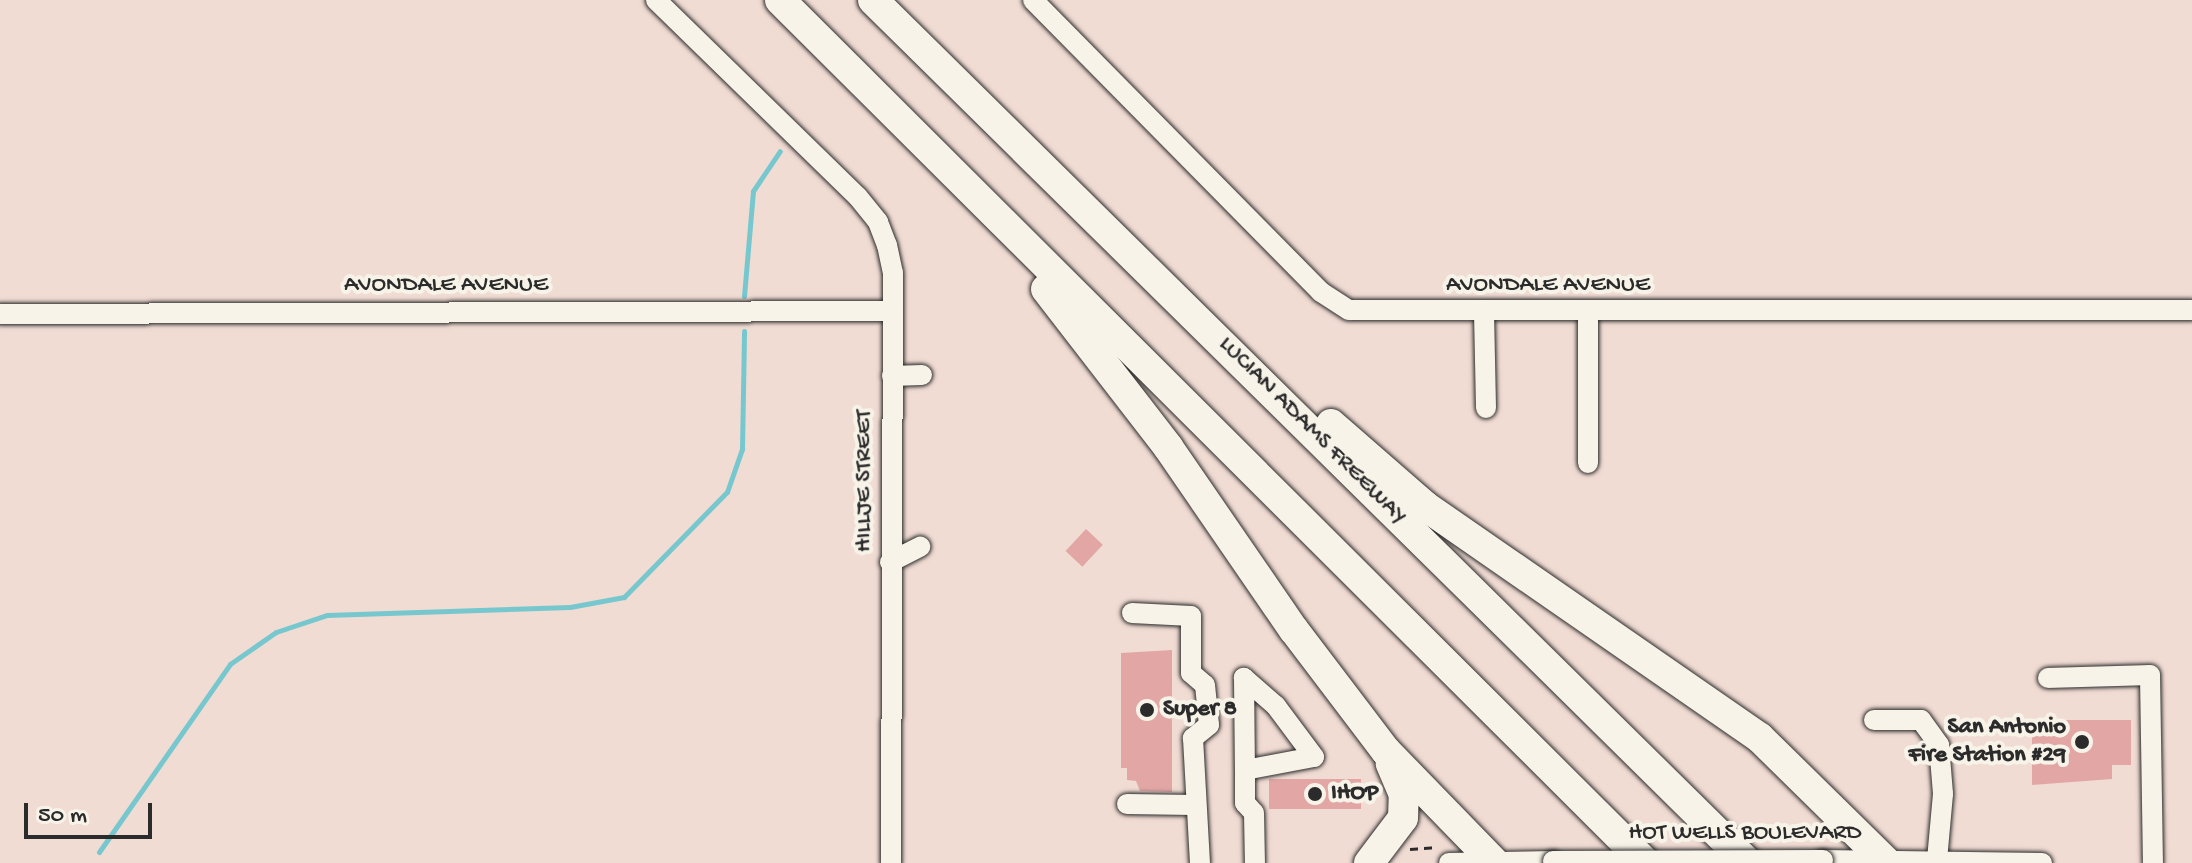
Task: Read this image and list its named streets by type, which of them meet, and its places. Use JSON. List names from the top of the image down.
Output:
{
  "streets": {
    "highway": ["LUCIAN ADAMS FREEWAY"],
    "street": ["AVONDALE AVENUE", "HILLJE STREET", "HOT WELLS BOULEVARD"]
  },
  "crossings": [
    ["AVONDALE AVENUE", "HILLJE STREET"]
  ],
  "places": ["Super 8", "San Antonio Fire Station #29", "IHOP"],
  "scale_bar": "50 m"
}
